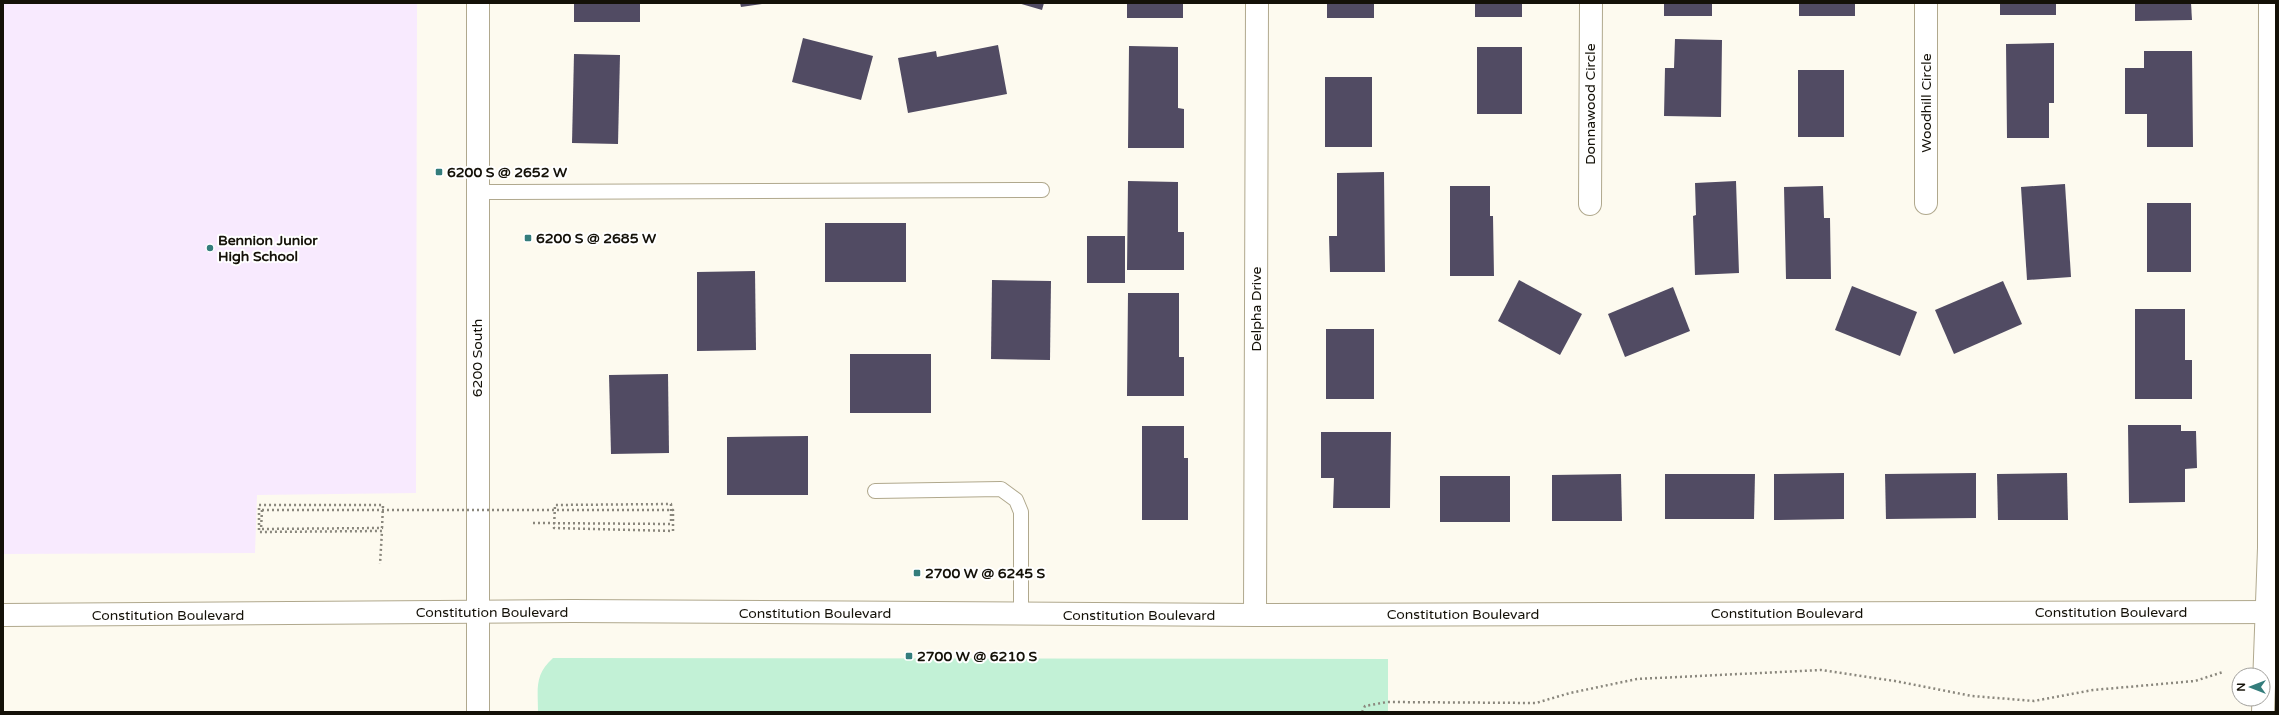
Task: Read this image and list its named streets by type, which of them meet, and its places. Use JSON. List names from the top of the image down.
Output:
{
  "streets": {
    "main road": [
      "Woodhill Circle",
      "Donnawood Circle",
      "Delpha Drive",
      "6200 South",
      "Constitution Boulevard"
    ]
  },
  "crossings": [
    ["Delpha Drive", "Constitution Boulevard"],
    ["6200 South", "Constitution Boulevard"]
  ],
  "places": {
    "transit": [
      "6200 S @ 2652 W",
      "6200 S @ 2685 W",
      "2700 W @ 6245 S",
      "2700 W @ 6210 S"
    ],
    "other": ["Bennion Junior High School"]
  },
  "north": "left"
}
